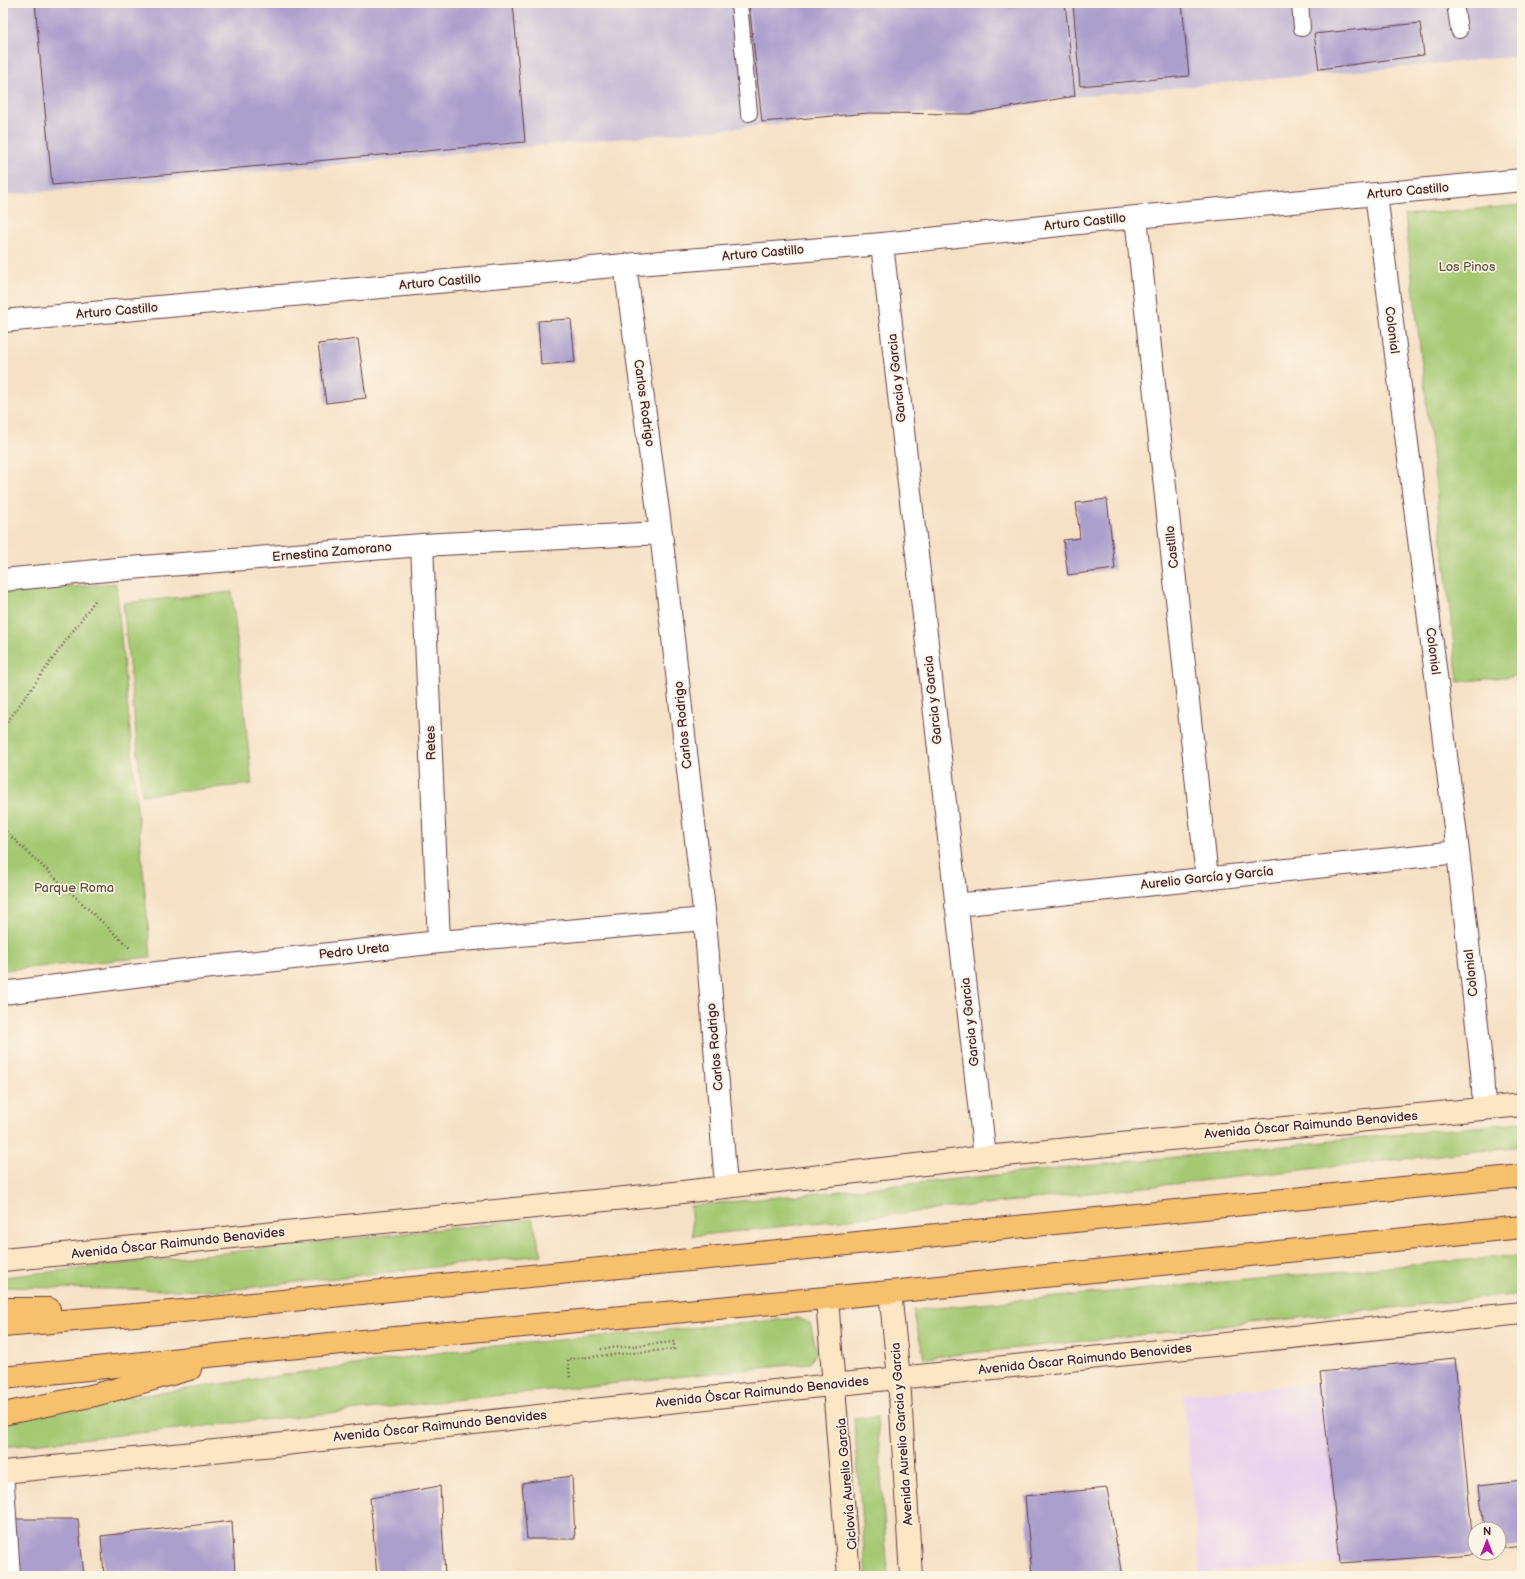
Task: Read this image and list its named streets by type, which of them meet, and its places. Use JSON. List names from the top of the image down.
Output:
{
  "streets": {
    "main road": ["Avenida Óscar Raimundo Benavides", "Avenida Aurelio Garcia y Garcia"],
    "street": [
      "Arturo Castillo",
      "Colonial",
      "Garcia y Garcia",
      "Carlos Rodrigo",
      "Castillo",
      "Ernestina Zamorano",
      "Retes",
      "Aurelio García y García",
      "Pedro Ureta"
    ]
  },
  "crossings": [
    ["Arturo Castillo", "Colonial"],
    ["Arturo Castillo", "Garcia y Garcia"],
    ["Arturo Castillo", "Carlos Rodrigo"],
    ["Arturo Castillo", "Castillo"],
    ["Colonial", "Aurelio García y García"],
    ["Colonial", "Avenida Óscar Raimundo Benavides"],
    ["Garcia y Garcia", "Aurelio García y García"],
    ["Garcia y Garcia", "Avenida Óscar Raimundo Benavides"],
    ["Carlos Rodrigo", "Ernestina Zamorano"],
    ["Carlos Rodrigo", "Pedro Ureta"],
    ["Carlos Rodrigo", "Avenida Óscar Raimundo Benavides"],
    ["Castillo", "Aurelio García y García"],
    ["Ernestina Zamorano", "Retes"],
    ["Retes", "Pedro Ureta"],
    ["Avenida Óscar Raimundo Benavides", "Avenida Aurelio Garcia y Garcia"]
  ],
  "parks": ["Los Pinos", "Parque Roma"],
  "north": "top"
}
